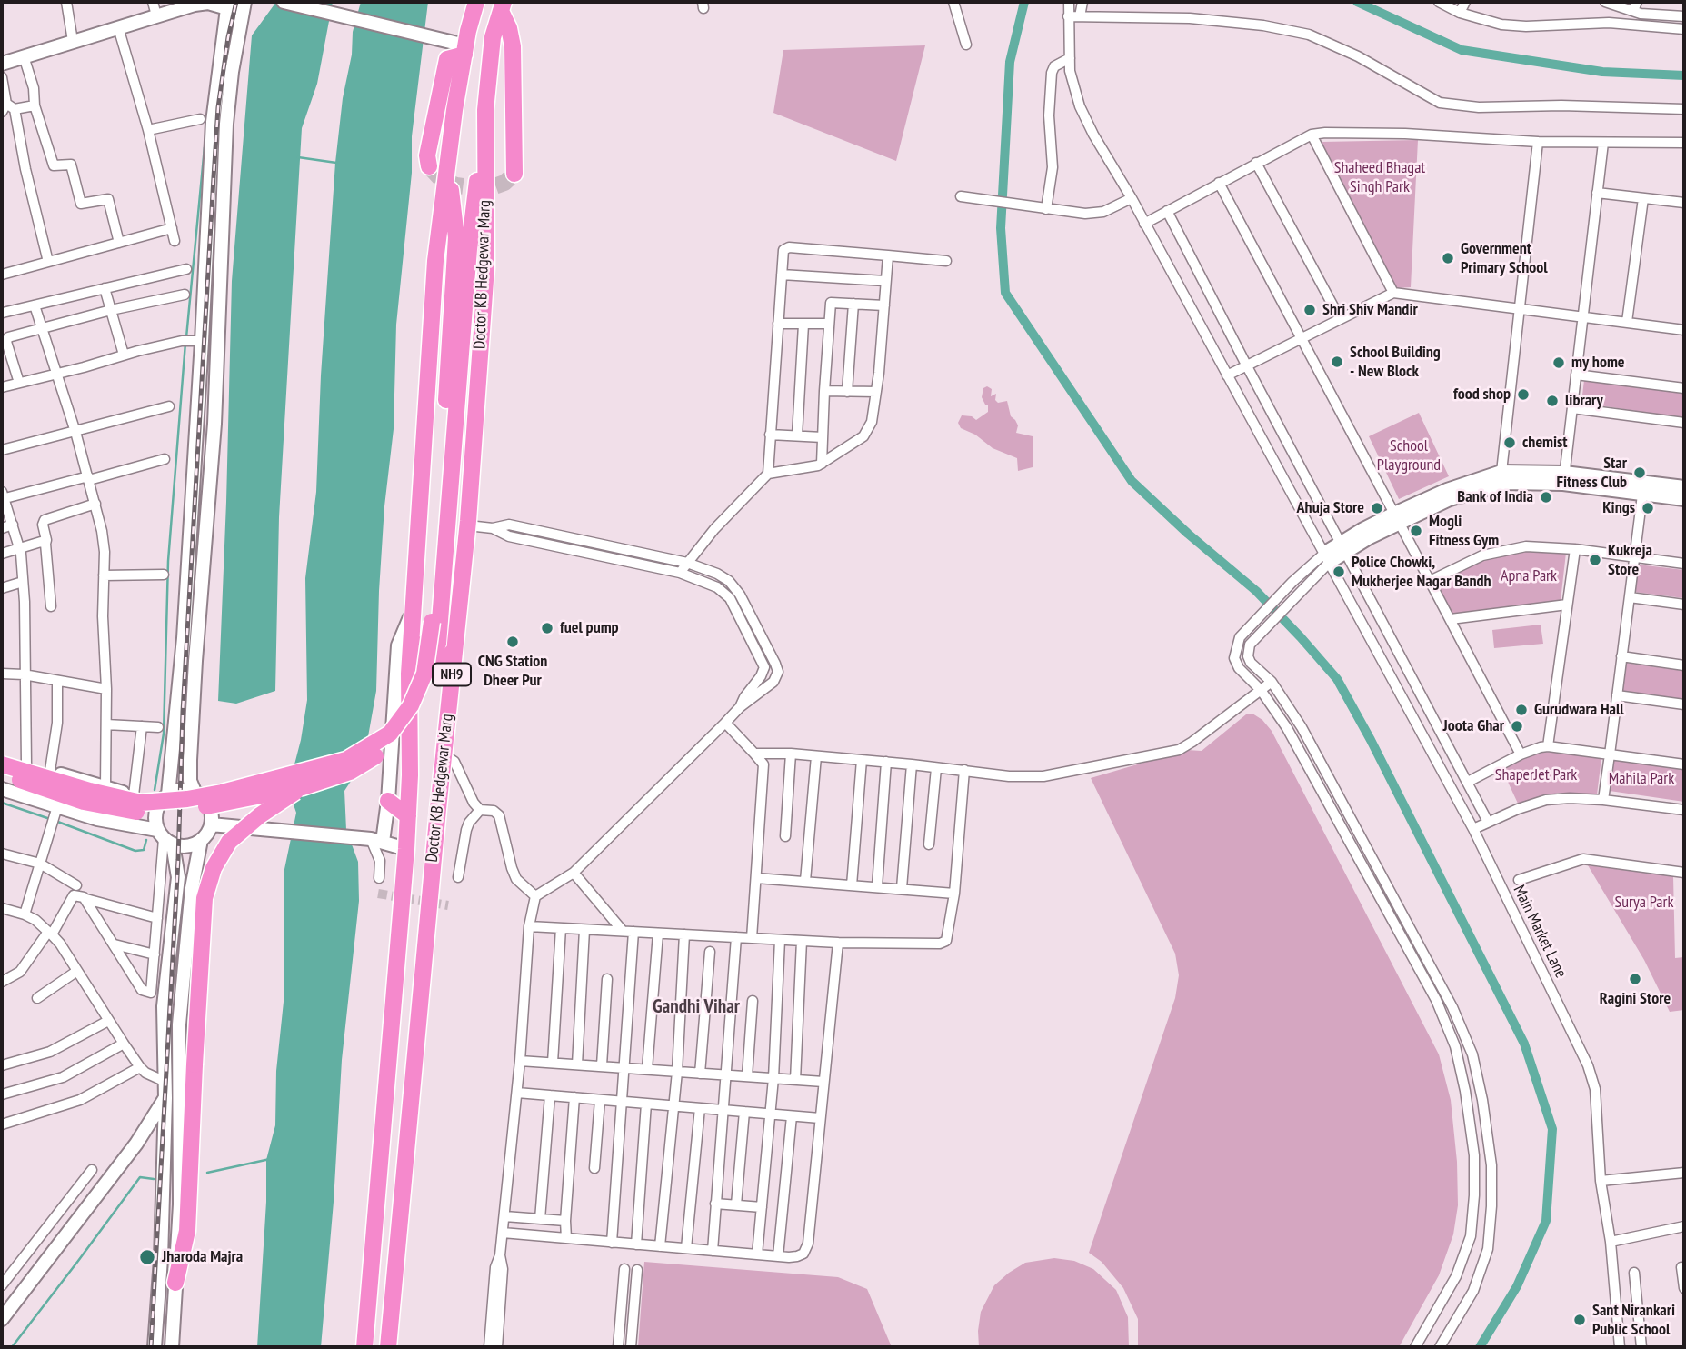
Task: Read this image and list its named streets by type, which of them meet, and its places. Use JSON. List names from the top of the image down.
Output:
{
  "streets": {
    "highway": ["Doctor KB Hedgewar Marg", "NH9"],
    "street": ["Main Market Lane"]
  },
  "districts": ["Gandhi Vihar"],
  "parks": [
    "Shaheed Bhagat Singh Park",
    "School Playground",
    "Apna Park",
    "ShaperJet Park",
    "Mahila Park",
    "Surya Park"
  ],
  "places": [
    "Government Primary School",
    "Shri Shiv Mandir",
    "School Building - New Block",
    "my home",
    "food shop",
    "library",
    "chemist",
    "Star Fitness Club",
    "Bank of India",
    "Ahuja Store",
    "Kings",
    "Mogli Fitness Gym",
    "Kukreja Store",
    "Police Chowki, Mukherjee Nagar Bandh",
    "fuel pump",
    "CNG Station Dheer Pur",
    "Gurudwara Hall",
    "Joota Ghar",
    "Ragini Store",
    "Jharoda Majra",
    "Sant Nirankari Public School"
  ]
}
